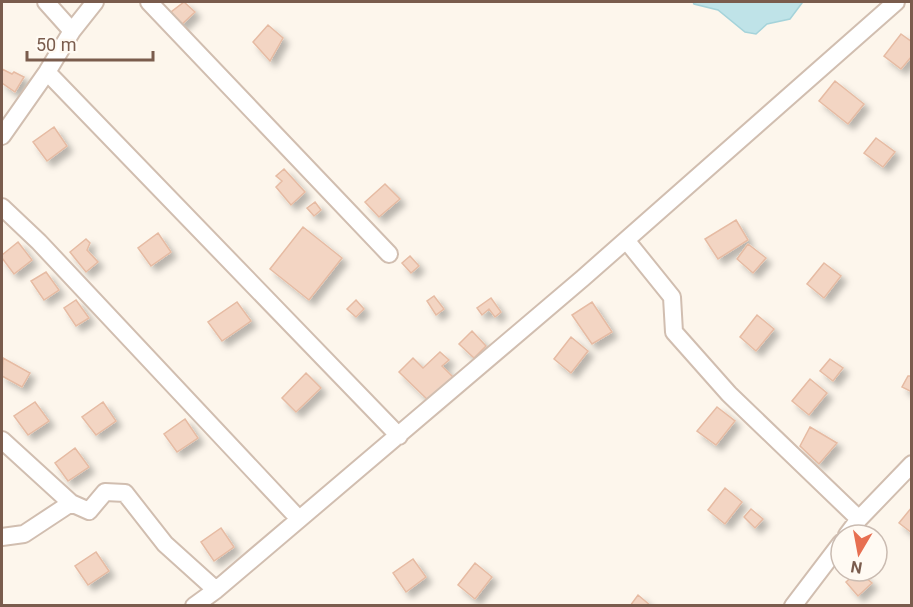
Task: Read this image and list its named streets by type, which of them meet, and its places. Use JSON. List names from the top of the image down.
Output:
{
  "scale_bar": "50 m",
  "north": "bottom"
}
